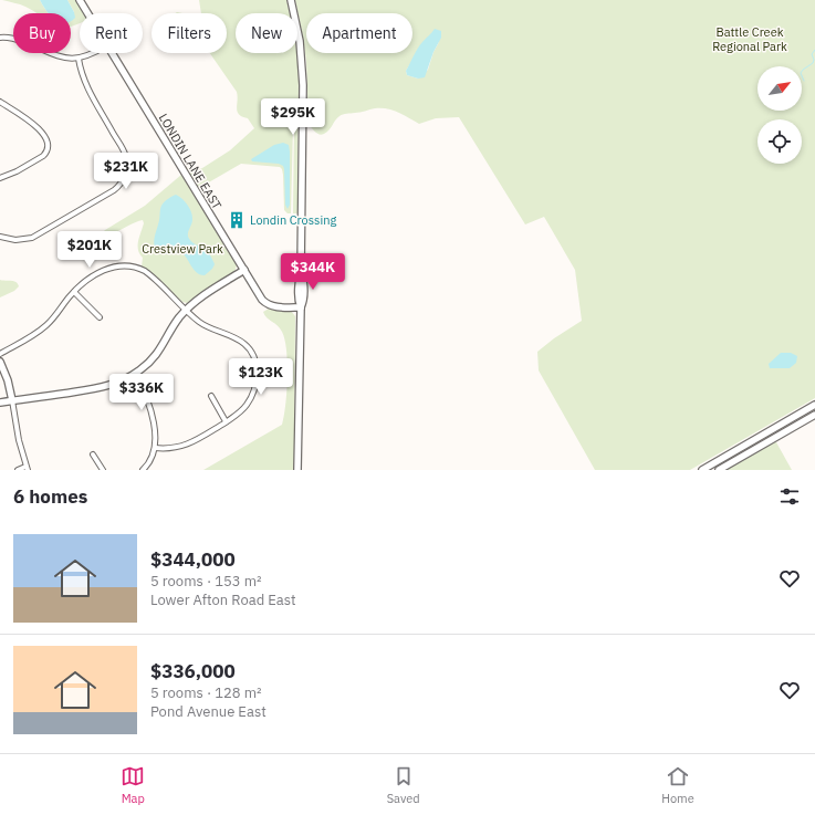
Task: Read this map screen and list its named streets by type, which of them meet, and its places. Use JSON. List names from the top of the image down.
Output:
{
  "streets": {
    "street": ["LONDIN LANE EAST"]
  },
  "parks": ["Battle Creek Regional Park", "Crestview Park"],
  "places": {
    "building": ["Londin Crossing"]
  },
  "north": "top right",
  "page": {
    "chip": [
      "Buy",
      "Rent",
      "Filters",
      "New",
      "Apartment"
    ],
    "price": [
      "$295K",
      "$231K",
      "$201K",
      "$344K",
      "$123K",
      "$336K"
    ],
    "heading": "6 homes",
    "list": [
      {
        "name": "$344,000",
        "note": "5 rooms · 153 m² · Lower Afton Road East"
      },
      {
        "name": "$336,000",
        "note": "5 rooms · 128 m² · Pond Avenue East"
      }
    ],
    "tabs": ["Map", "Saved", "Home"]
  }
}
